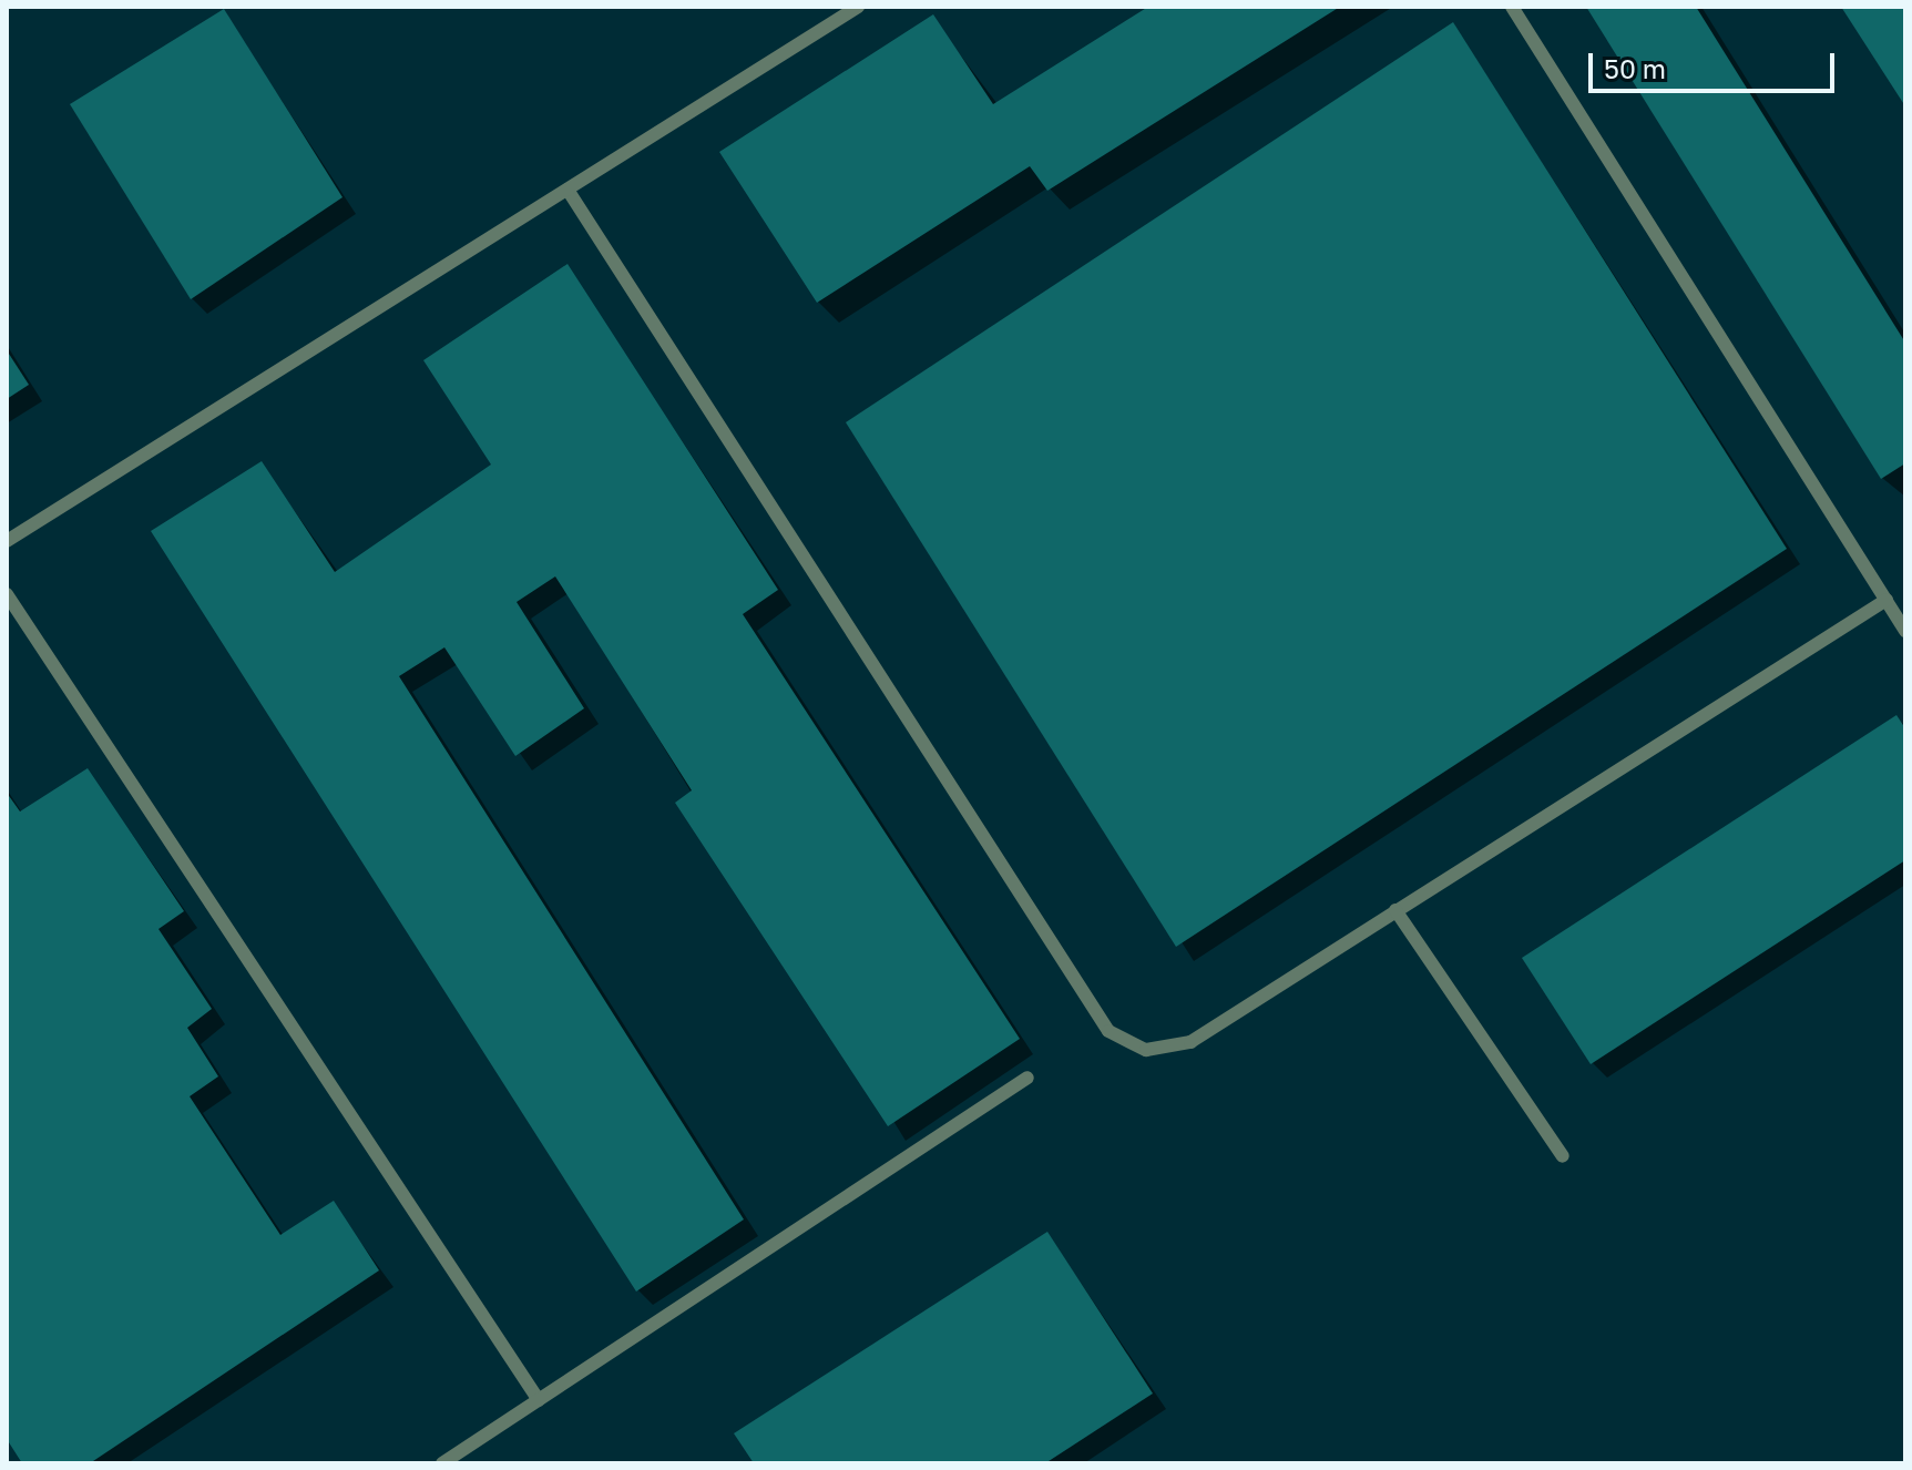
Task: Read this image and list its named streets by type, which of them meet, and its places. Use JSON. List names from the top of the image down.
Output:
{
  "scale_bar": "50 m"
}
